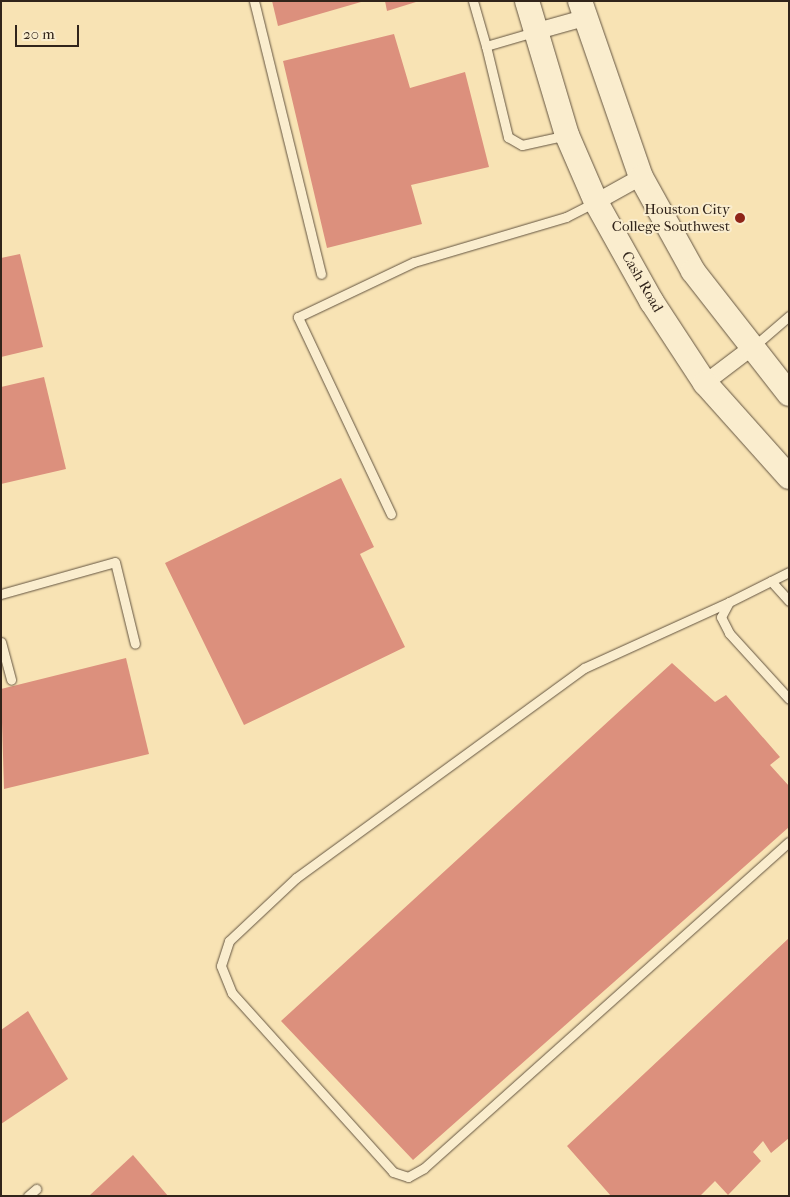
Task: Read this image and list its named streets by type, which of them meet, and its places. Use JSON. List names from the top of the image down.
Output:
{
  "streets": {
    "street": ["Cash Road"]
  },
  "places": ["Houston City College Southwest"],
  "scale_bar": "20 m"
}
